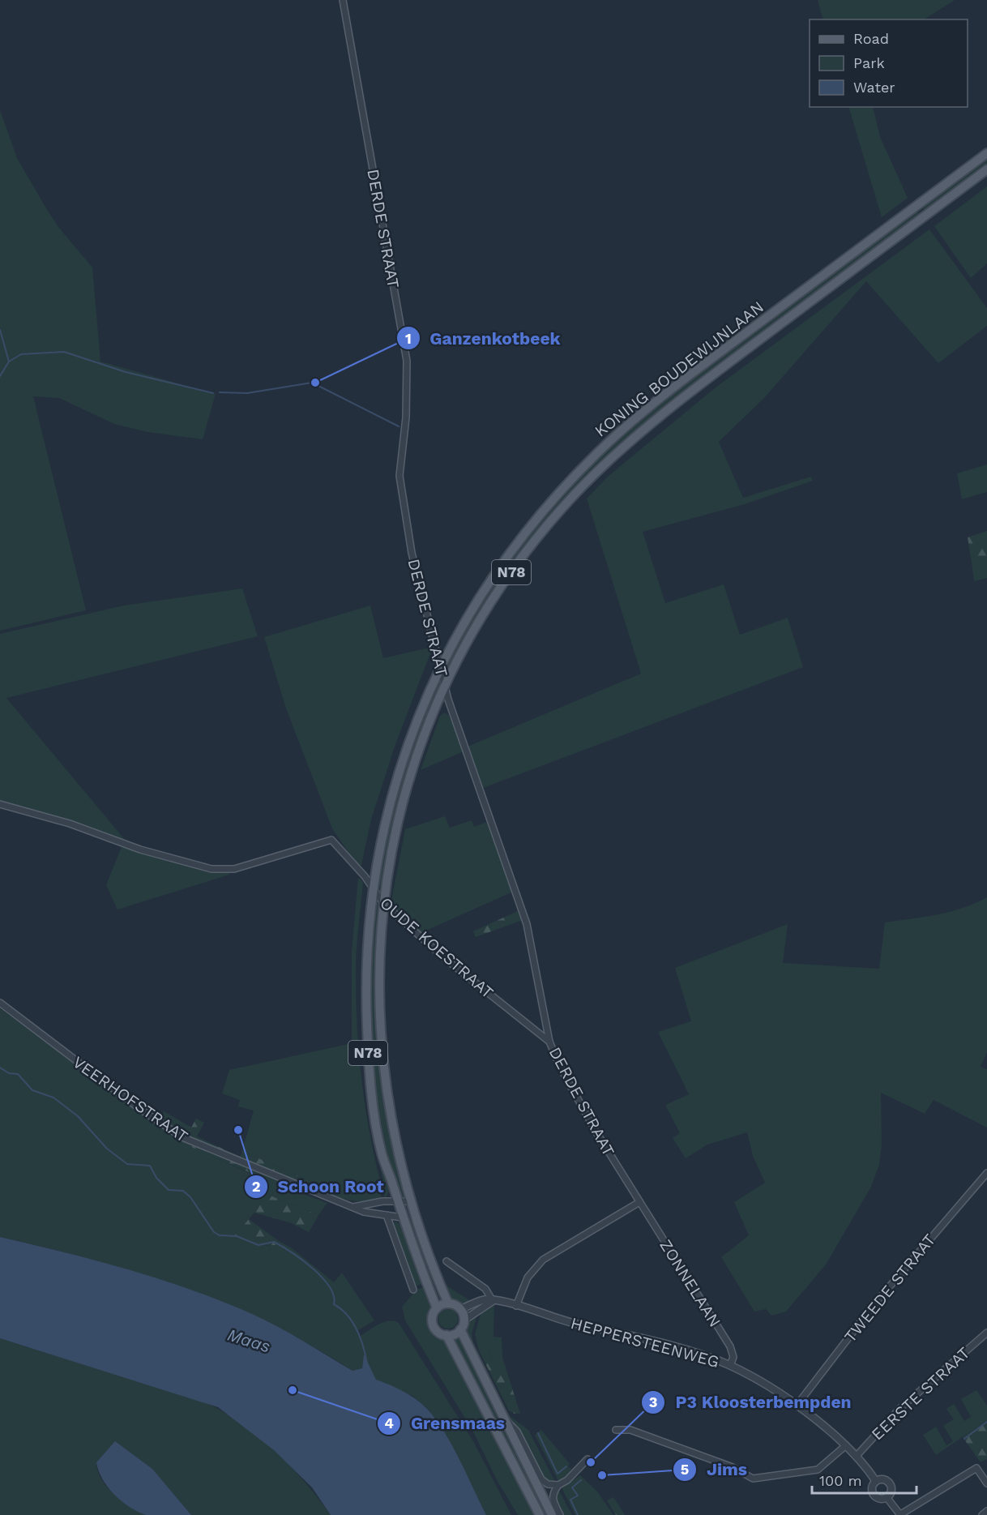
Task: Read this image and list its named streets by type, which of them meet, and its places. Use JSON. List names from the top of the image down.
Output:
{
  "streets": {
    "main road": ["KONING BOUDEWIJNLAAN", "N78"],
    "street": [
      "DERDE STRAAT",
      "OUDE KOESTRAAT",
      "VEERHOFSTRAAT",
      "ZONNELAAN",
      "TWEEDE STRAAT",
      "HEPPERSTEENWEG",
      "EERSTE STRAAT"
    ]
  },
  "crossings": [
    ["DERDE STRAAT", "KONING BOUDEWIJNLAAN"],
    ["DERDE STRAAT", "OUDE KOESTRAAT"],
    ["DERDE STRAAT", "ZONNELAAN"],
    ["KONING BOUDEWIJNLAAN", "N78"],
    ["KONING BOUDEWIJNLAAN", "OUDE KOESTRAAT"],
    ["KONING BOUDEWIJNLAAN", "VEERHOFSTRAAT"],
    ["KONING BOUDEWIJNLAAN", "HEPPERSTEENWEG"],
    ["N78", "HEPPERSTEENWEG"],
    ["ZONNELAAN", "HEPPERSTEENWEG"],
    ["TWEEDE STRAAT", "HEPPERSTEENWEG"],
    ["HEPPERSTEENWEG", "EERSTE STRAAT"]
  ],
  "water": ["Maas"],
  "places": [
    "Ganzenkotbeek",
    "Schoon Root",
    "Grensmaas",
    "P3 Kloosterbempden",
    "Jims"
  ],
  "legend": ["Road", "Park", "Water"],
  "scale_bar": "100 m"
}
